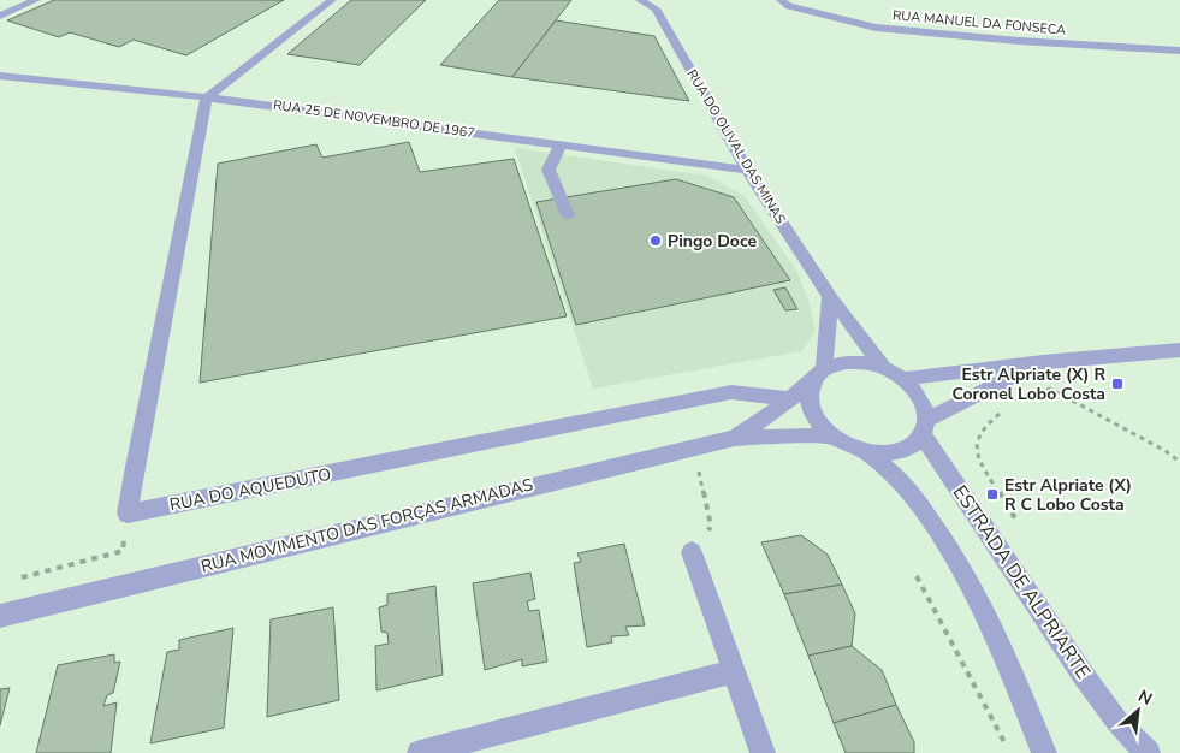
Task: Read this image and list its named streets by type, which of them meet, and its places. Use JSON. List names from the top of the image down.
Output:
{
  "streets": {
    "street": [
      "RUA MANUEL DA FONSECA",
      "RUA 25 DE NOVEMBRO DE 1967",
      "RUA DO OLIVAL DAS MINAS",
      "RUA DO AQUEDUTO",
      "RUA MOVIMENTO DAS FORÇAS ARMADAS",
      "ESTRADA DE ALPRIARTE"
    ]
  },
  "crossings": [
    ["RUA 25 DE NOVEMBRO DE 1967", "RUA DO OLIVAL DAS MINAS"],
    ["RUA DO OLIVAL DAS MINAS", "RUA MOVIMENTO DAS FORÇAS ARMADAS"],
    ["RUA DO OLIVAL DAS MINAS", "ESTRADA DE ALPRIARTE"],
    ["RUA DO AQUEDUTO", "RUA MOVIMENTO DAS FORÇAS ARMADAS"],
    ["RUA MOVIMENTO DAS FORÇAS ARMADAS", "ESTRADA DE ALPRIARTE"]
  ],
  "places": {
    "other": ["Pingo Doce"],
    "transit": ["Estr Alpriate (X) R Coronel Lobo Costa", "Estr Alpriate (X) R C Lobo Costa"]
  },
  "north": "top right"
}
